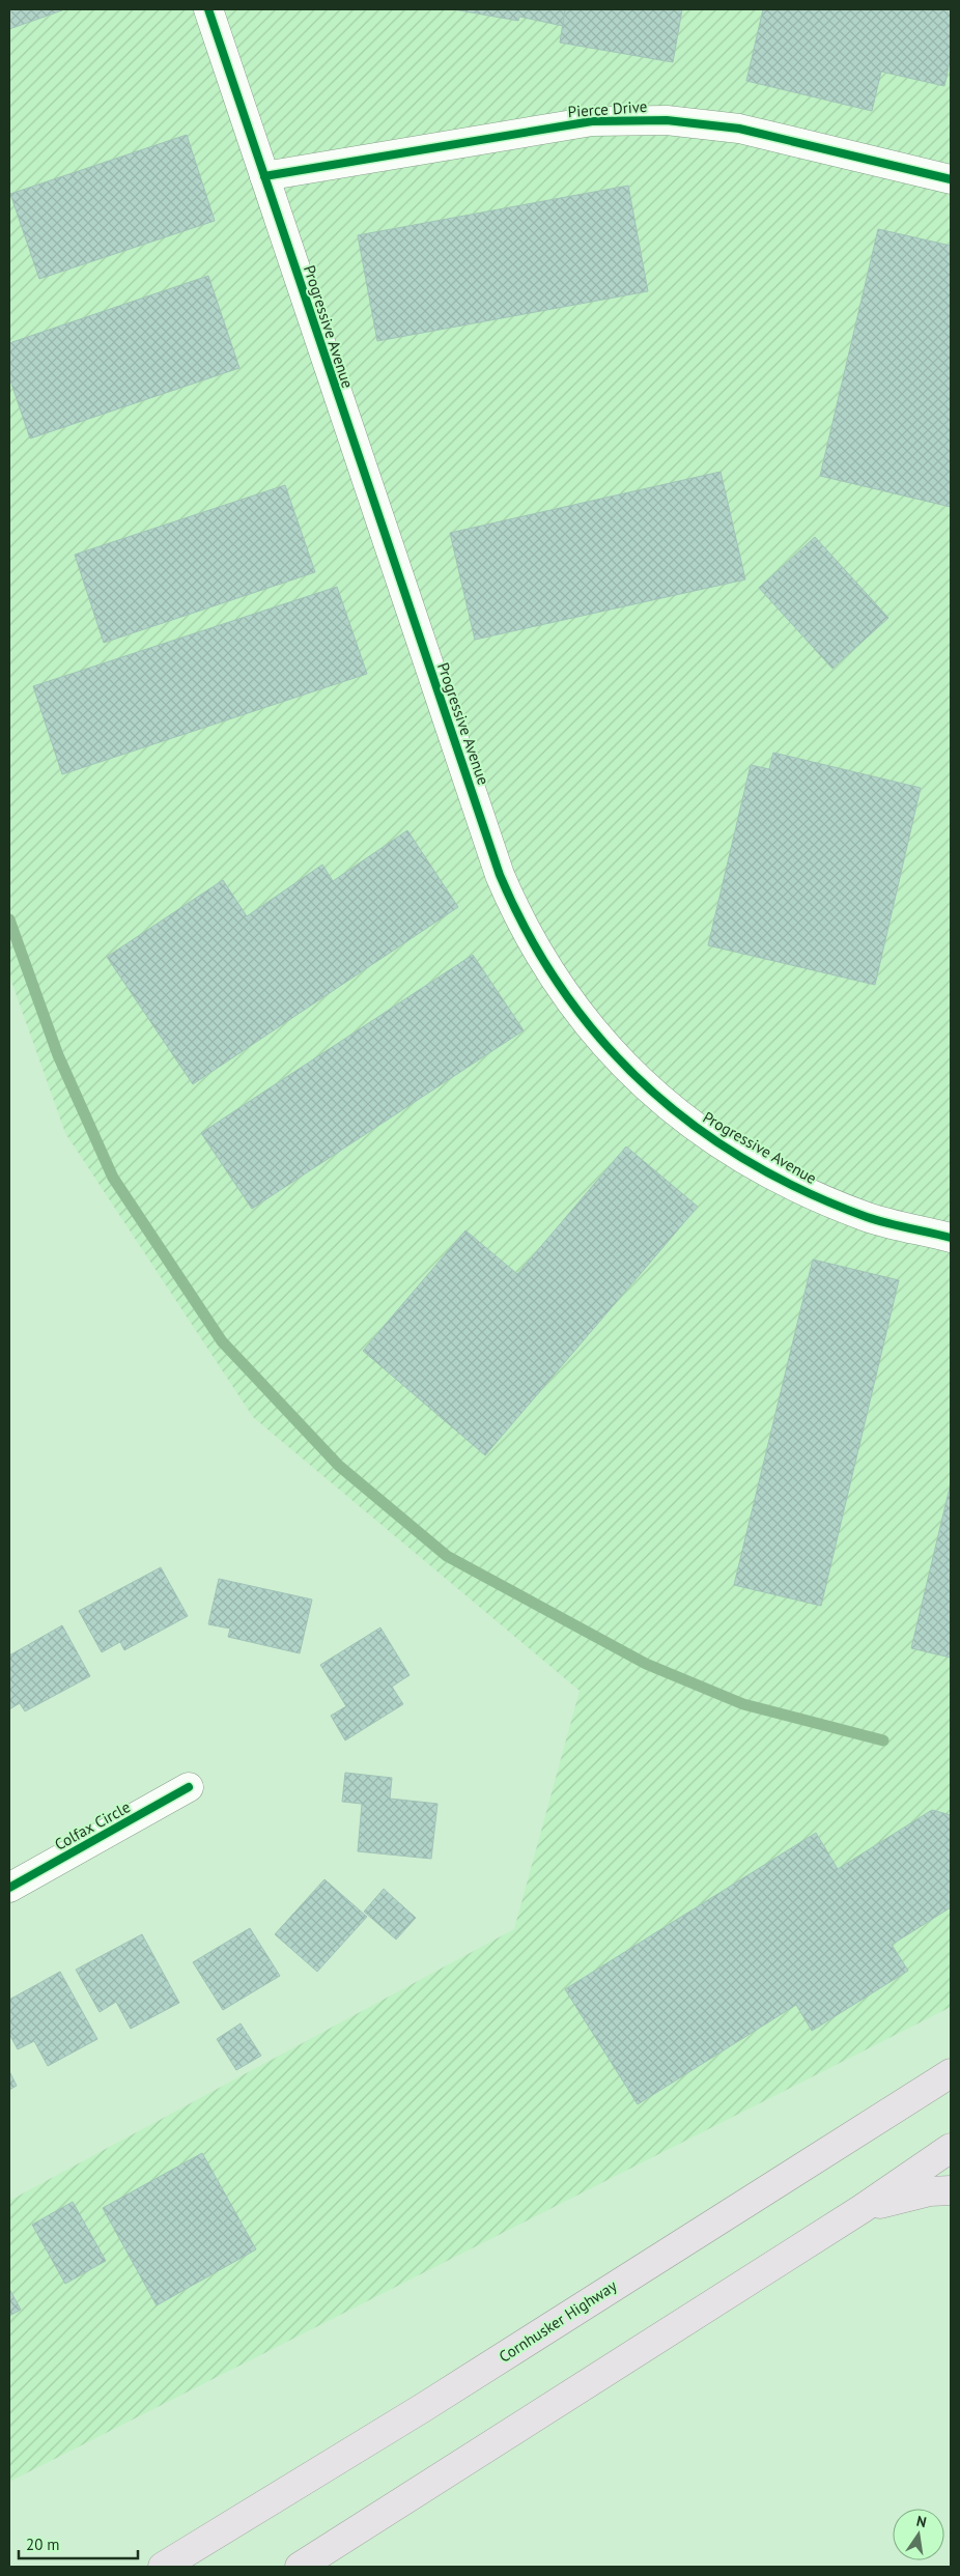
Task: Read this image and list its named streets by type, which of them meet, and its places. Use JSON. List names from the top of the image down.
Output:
{
  "streets": {
    "main road": ["Cornhusker Highway"],
    "street": ["Pierce Drive", "Progressive Avenue", "Colfax Circle"]
  },
  "crossings": [
    ["Pierce Drive", "Progressive Avenue"]
  ],
  "scale_bar": "20 m",
  "north": "top"
}
